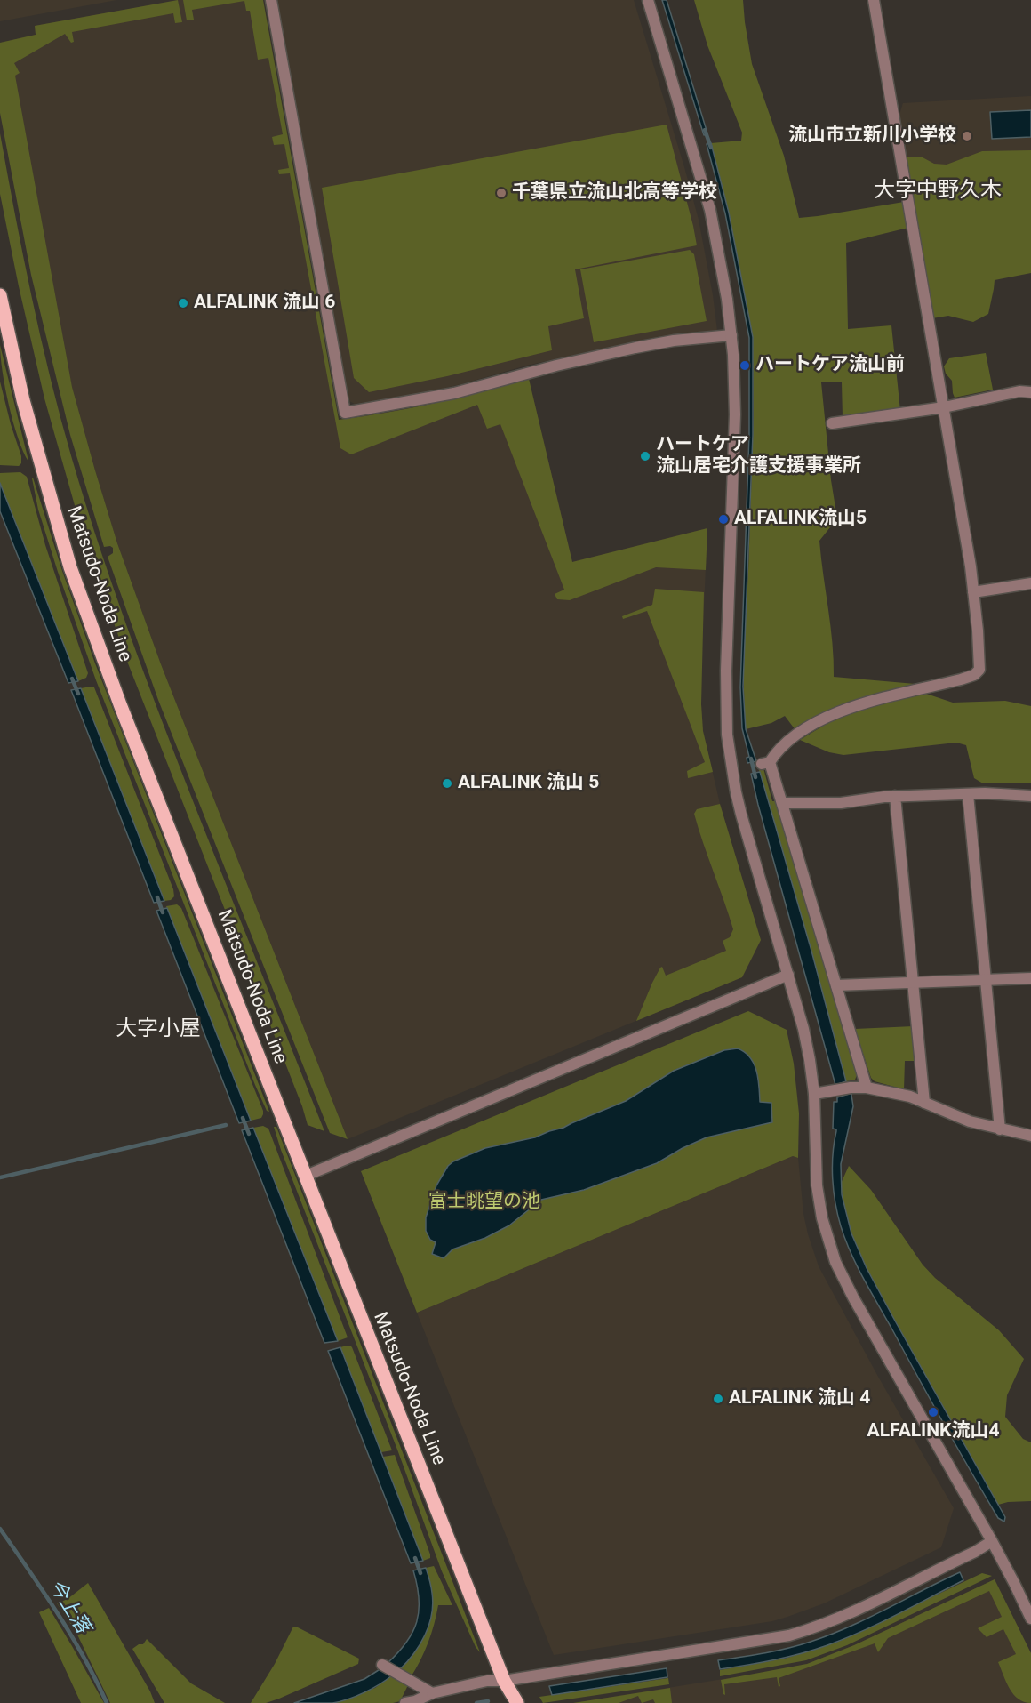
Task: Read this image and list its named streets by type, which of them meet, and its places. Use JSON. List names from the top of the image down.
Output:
{
  "streets": {
    "main road": ["Matsudo-Noda Line"]
  },
  "districts": ["大字中野久木", "大字小屋"],
  "water": ["今上落"],
  "parks": ["富士眺望の池"],
  "places": [
    "流山市立新川小学校",
    "千葉県立流山北高等学校",
    "ALFALINK 流山 6",
    "ハートケア流山前",
    "ハートケア 流山居宅介護支援事業所",
    "ALFALINK流山5",
    "ALFALINK 流山 5",
    "ALFALINK 流山 4",
    "ALFALINK流山4"
  ]
}
